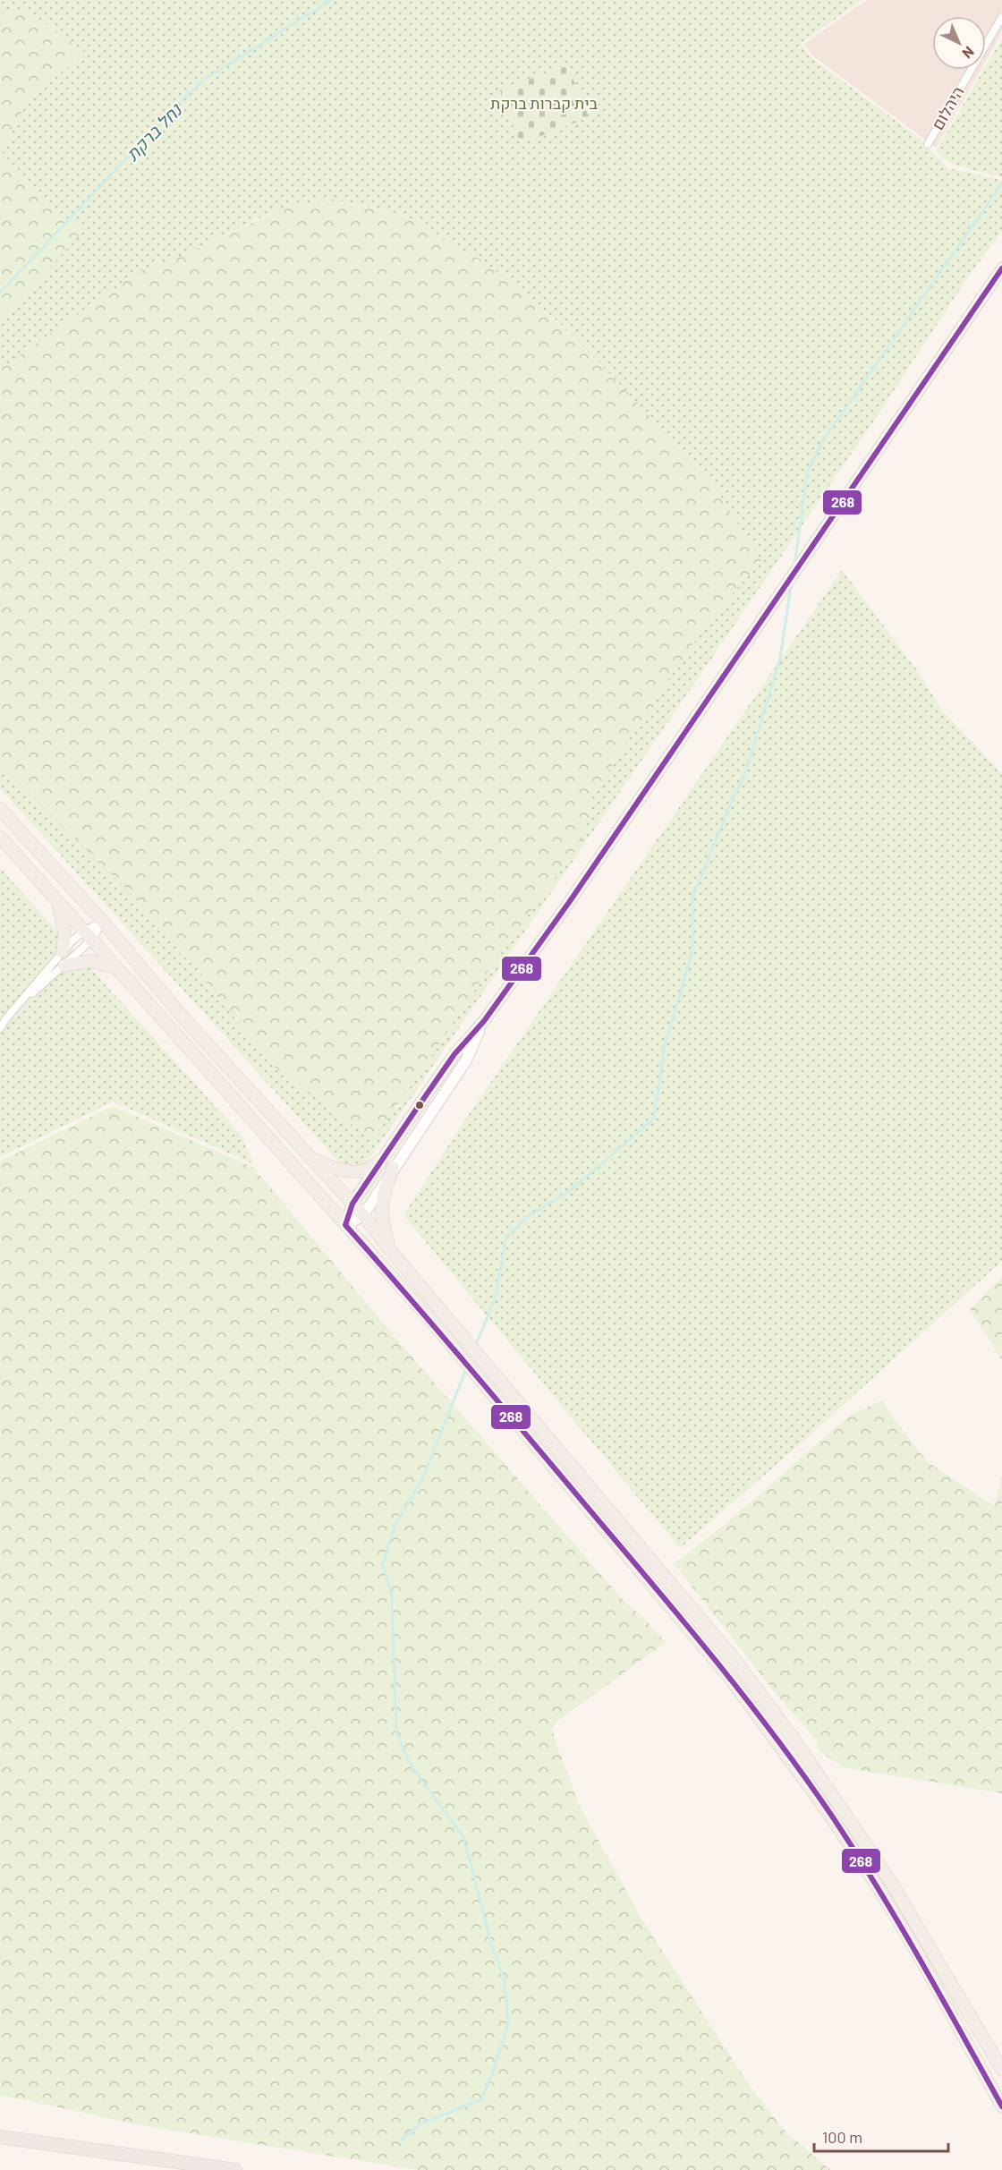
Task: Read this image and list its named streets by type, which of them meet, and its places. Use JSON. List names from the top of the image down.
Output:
{
  "streets": {
    "street": ["היהלום"]
  },
  "water": ["נחל ברקת"],
  "parks": ["בית קברות ברקת"],
  "lines": ["transit line 268"],
  "scale_bar": "100 m",
  "north": "bottom right"
}
